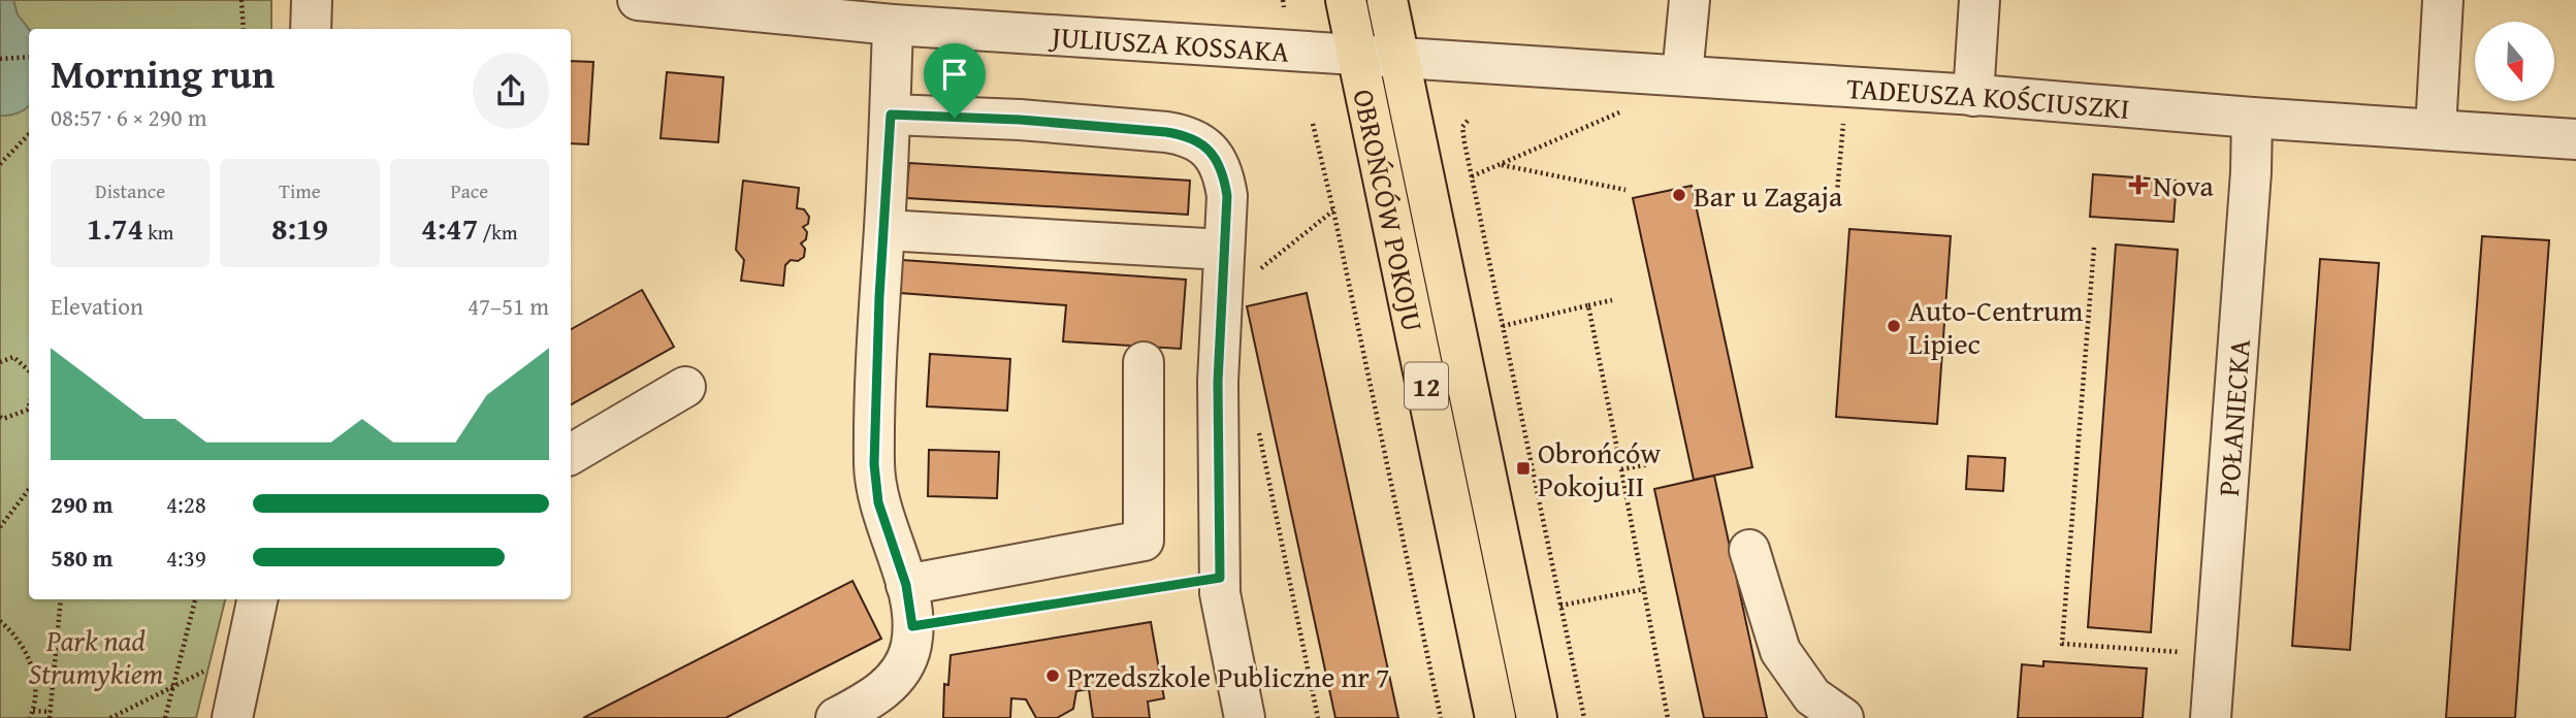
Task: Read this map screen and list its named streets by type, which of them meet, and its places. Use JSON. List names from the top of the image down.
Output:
{
  "streets": {
    "main road": ["OBROŃCÓW POKOJU", "12"],
    "street": ["JULIUSZA KOSSAKA", "TADEUSZA KOŚCIUSZKI", "POŁANIECKA"]
  },
  "crossings": [
    ["JULIUSZA KOSSAKA", "TADEUSZA KOŚCIUSZKI"],
    ["JULIUSZA KOSSAKA", "OBROŃCÓW POKOJU"],
    ["TADEUSZA KOŚCIUSZKI", "OBROŃCÓW POKOJU"],
    ["TADEUSZA KOŚCIUSZKI", "POŁANIECKA"]
  ],
  "parks": ["Park nad Strumykiem"],
  "places": {
    "health": ["Nova"],
    "other": ["Bar u Zagaja", "Auto-Centrum Lipiec", "Przedszkole Publiczne nr 7"],
    "transit": ["Obrońców Pokoju II"]
  },
  "north": "bottom",
  "page": {
    "heading": ["Morning run", "08:57 · 6 × 290 m"],
    "stats": [
      ["Distance", "1.74 km"],
      ["Time", "8:19"],
      ["Pace", "4:47 /km"]
    ],
    "chart": ["Elevation", "47–51 m"],
    "list": [
      {
        "name": "290 m",
        "note": "4:28"
      },
      {
        "name": "580 m",
        "note": "4:39"
      }
    ]
  }
}
